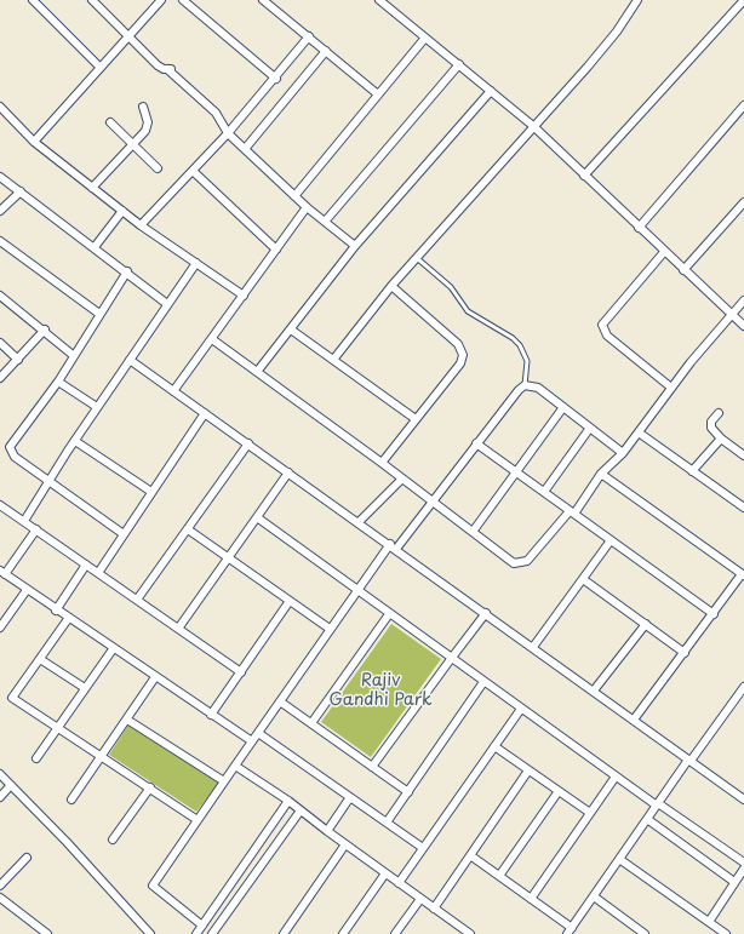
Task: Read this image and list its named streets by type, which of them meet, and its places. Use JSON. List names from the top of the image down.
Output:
{
  "parks": ["Rajiv Gandhi Park"]
}
